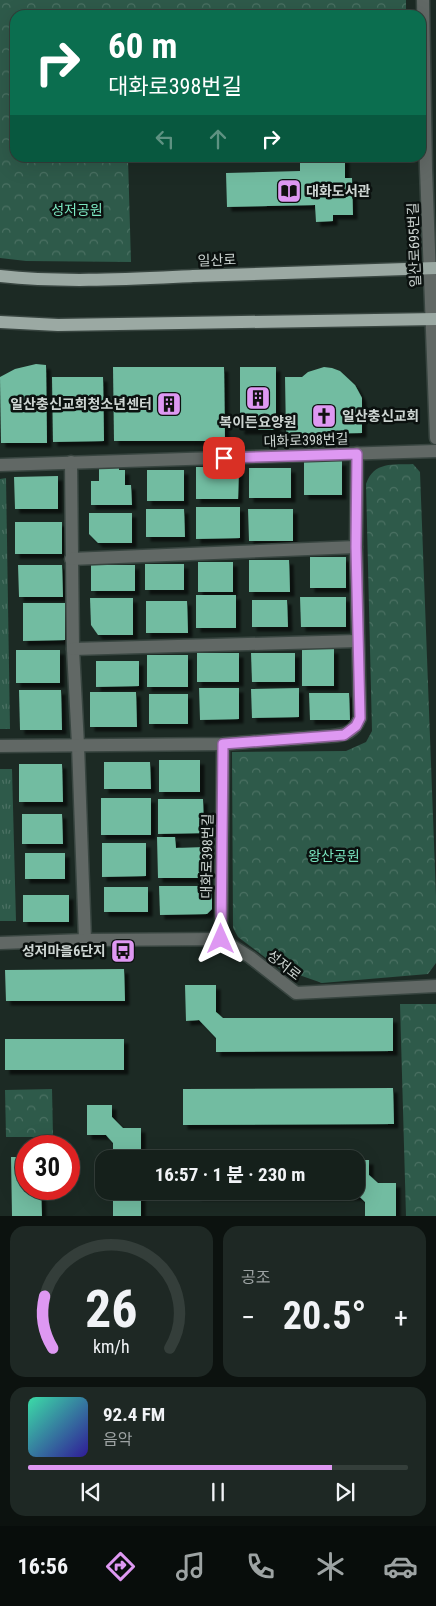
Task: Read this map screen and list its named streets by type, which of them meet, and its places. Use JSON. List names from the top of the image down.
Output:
{
  "streets": {
    "main road": ["일산로"],
    "street": ["일산로695번길", "대화로398번길", "성저로"]
  },
  "crossings": [
    ["일산로695번길", "일산로"],
    ["대화로398번길", "성저로"]
  ],
  "parks": ["성저공원", "왕산공원"],
  "places": {
    "library": ["대화도서관"],
    "building": ["복이든요양원", "일산충신교회청소년센터"],
    "church": ["일산충신교회"],
    "bus stop": ["성저마을6단지"]
  },
  "page": {
    "turn": ["60 m", "대화로398번길"],
    "limit": "30",
    "trip": "16:57 · 1 분 · 230 m",
    "tile": "공조",
    "heat": ["−", "20.5°", "+"],
    "song": ["92.4 FM", "음악"],
    "tabs": "16:56",
    "gauge": ["26", "km/h"]
  }
}
